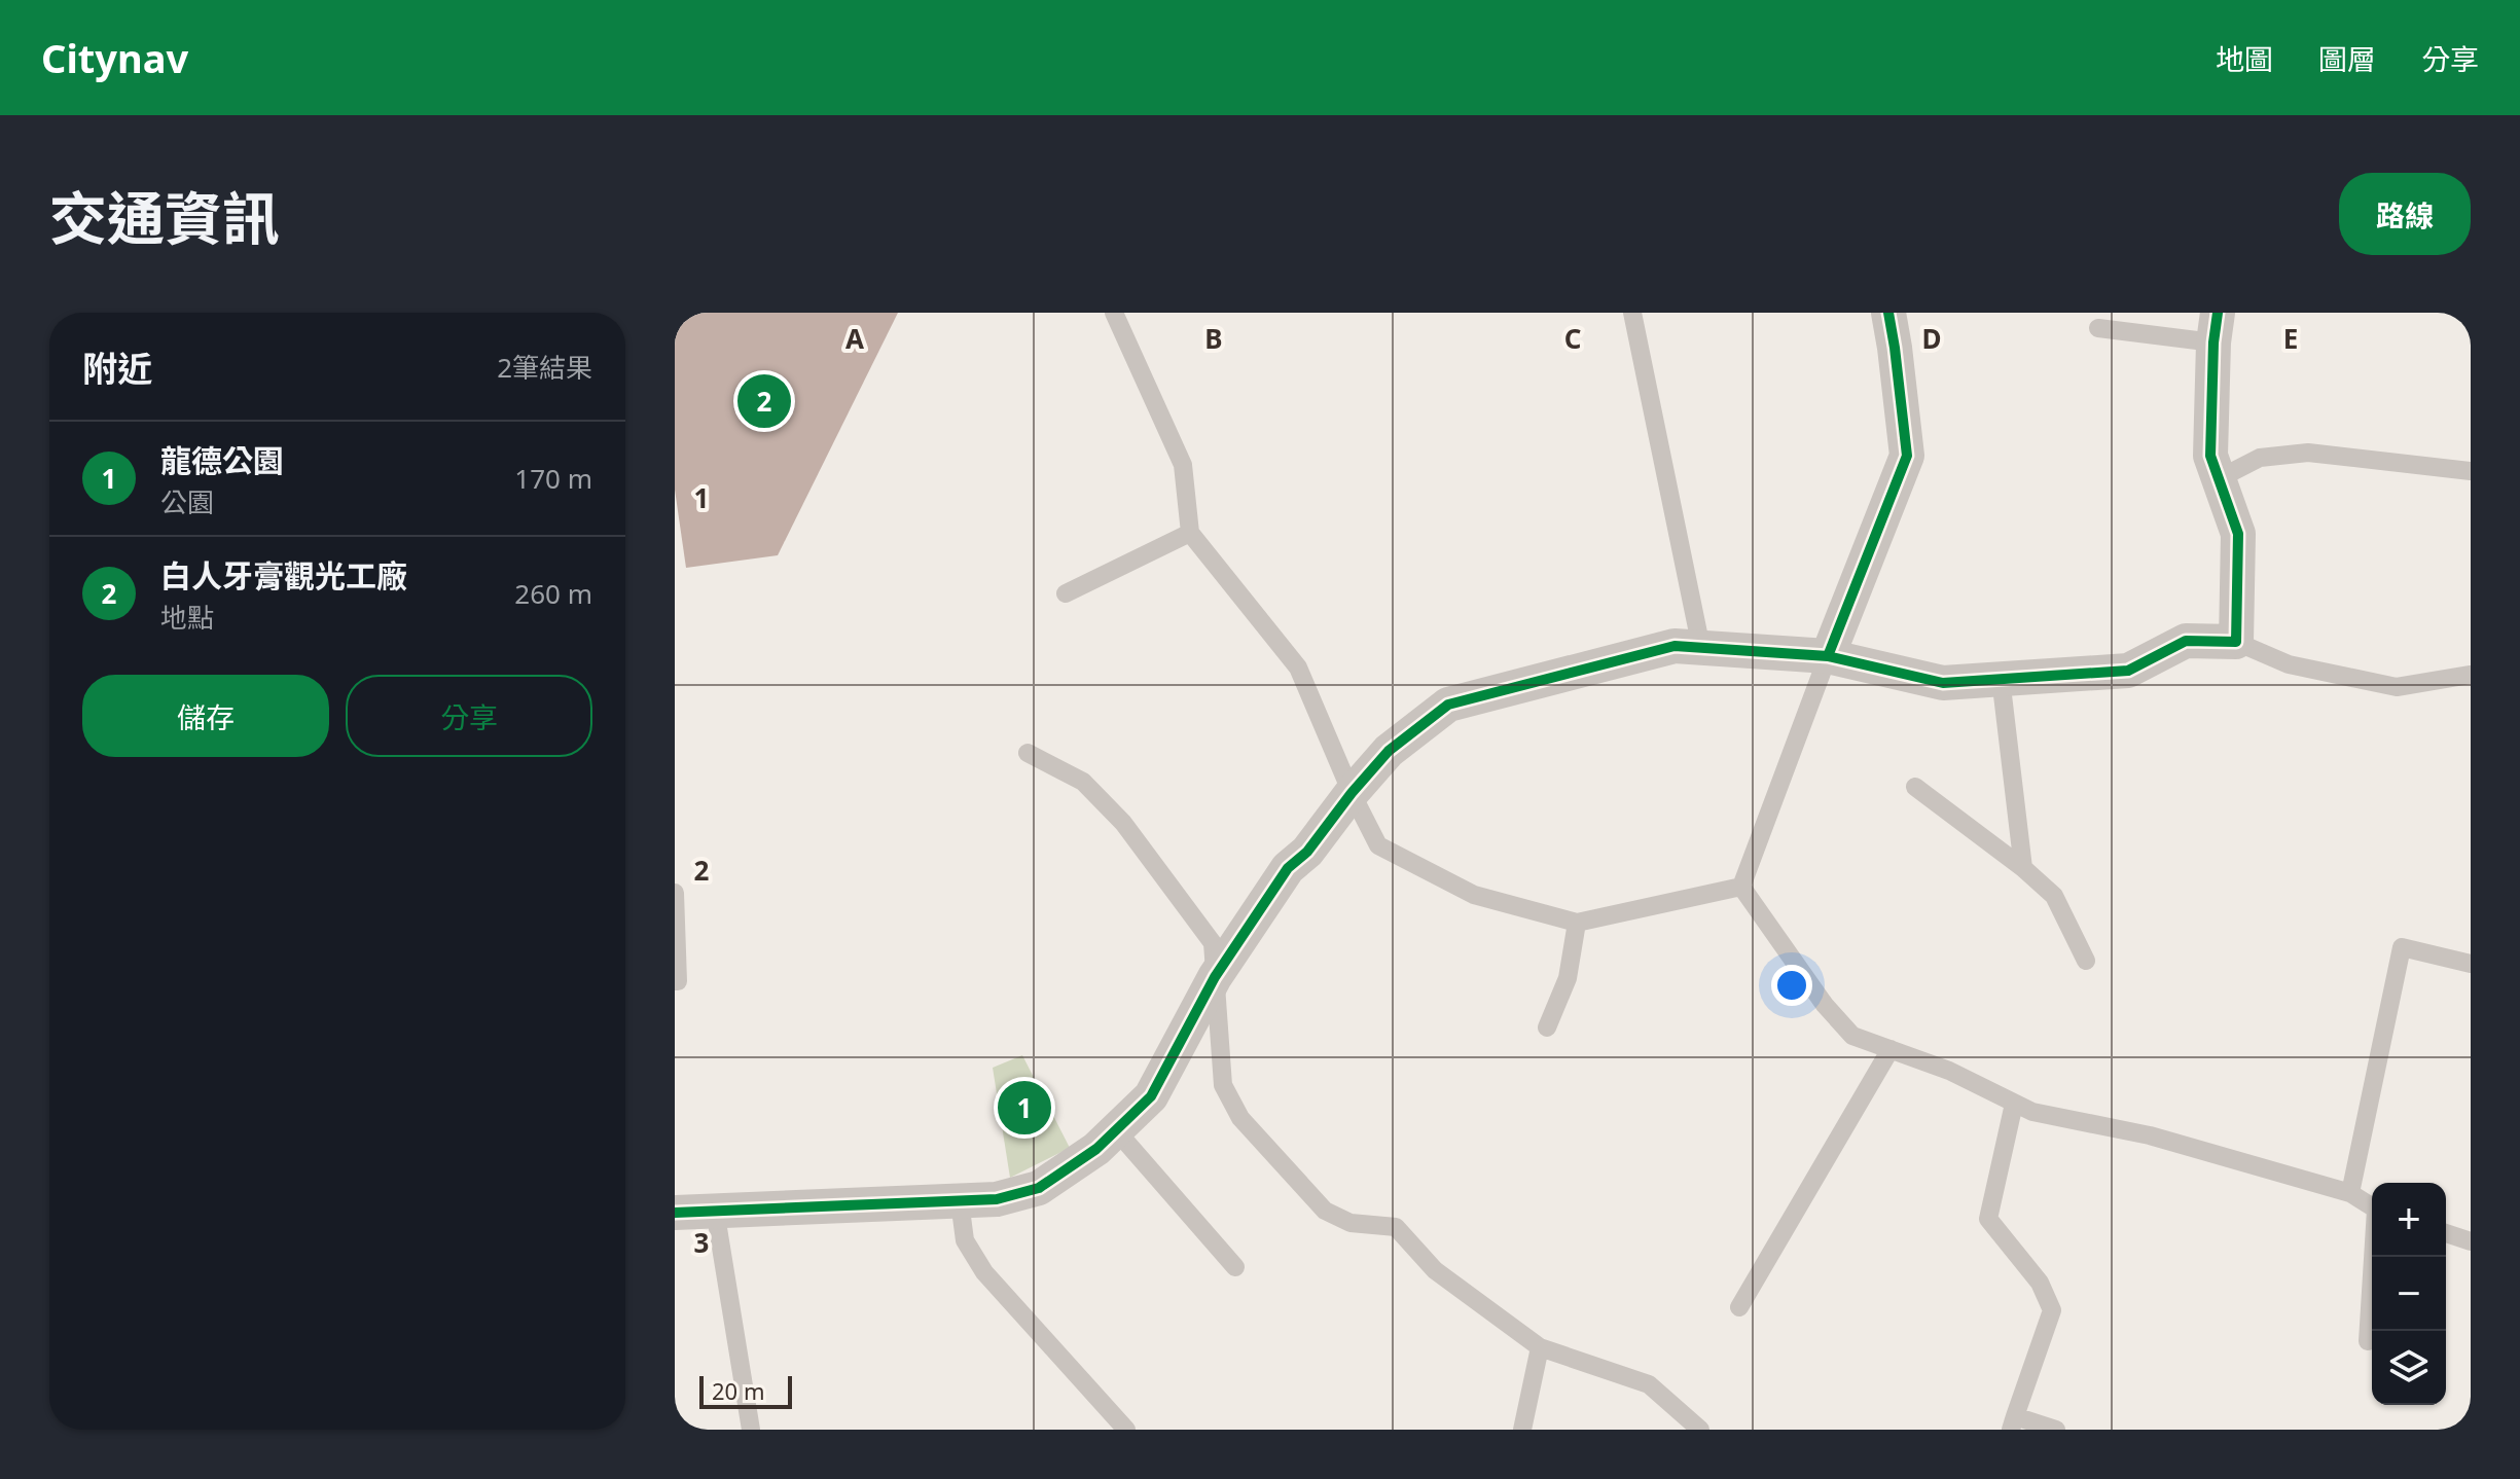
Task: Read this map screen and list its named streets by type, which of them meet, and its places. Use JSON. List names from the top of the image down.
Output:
{
  "scale_bar": "20 m",
  "page": {
    "header": "Citynav",
    "nav": ["地圖", "圖層", "分享"],
    "title": "交通資訊",
    "buttons": [
      "路線",
      ["儲存", "分享"]
    ],
    "heading": ["附近", "2筆結果"],
    "pins": ["2", "1"],
    "list": [
      {
        "mark": "1",
        "name": "龍德公園",
        "note": "公園",
        "value": "170 m"
      },
      {
        "mark": "2",
        "name": "白人牙膏觀光工廠",
        "note": "地點",
        "value": "260 m"
      }
    ],
    "map_buttons": ["+", "−"],
    "scale": "20 m"
  },
  "grid": {
    "columns": [
      "A",
      "B",
      "C",
      "D",
      "E"
    ],
    "rows": ["1", "2", "3"]
  }
}
